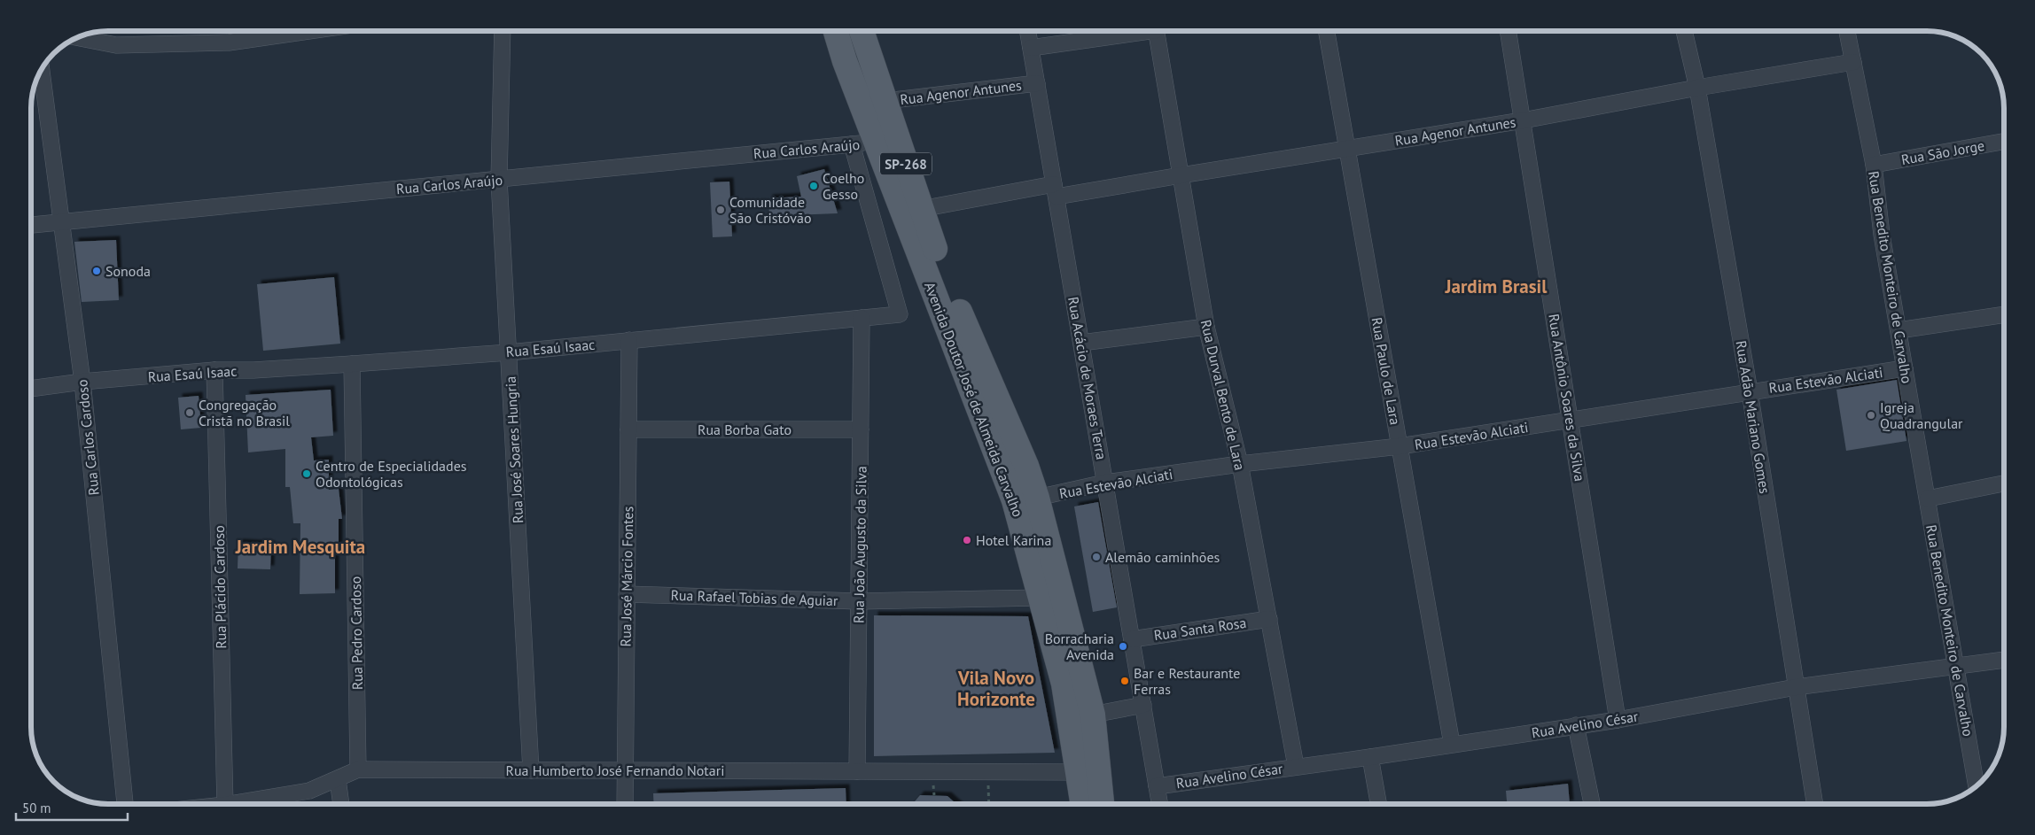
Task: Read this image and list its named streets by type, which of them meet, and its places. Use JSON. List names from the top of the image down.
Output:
{
  "streets": {
    "main road": ["SP-268", "Avenida Doutor José de Almeida Carvalho"],
    "street": [
      "Rua Agenor Antunes",
      "Rua Carlos Araújo",
      "Rua São Jorge",
      "Rua Benedito Monteiro de Carvalho",
      "Rua Esaú Isaac",
      "Rua Paulo de Lara",
      "Rua Acácio de Moraes Terra",
      "Rua Estevão Alciati",
      "Rua Durval Bento de Lara",
      "Rua Antônio Soares da Silva",
      "Rua Adão Mariano Gomes",
      "Rua Borba Gato",
      "Rua Carlos Cardoso",
      "Rua José Soares Hungria",
      "Rua João Augusto da Silva",
      "Rua José Márcio Fontes",
      "Rua Plácido Cardoso",
      "Rua Rafael Tobias de Aguiar",
      "Rua Santa Rosa",
      "Rua Pedro Cardoso",
      "Rua Avelino César",
      "Rua Humberto José Fernando Notari"
    ]
  },
  "crossings": [
    ["Rua Agenor Antunes", "Rua Benedito Monteiro de Carvalho"],
    ["Rua Agenor Antunes", "Rua Paulo de Lara"],
    ["Rua Agenor Antunes", "Rua Acácio de Moraes Terra"],
    ["Rua Agenor Antunes", "Rua Durval Bento de Lara"],
    ["Rua Agenor Antunes", "Rua Antônio Soares da Silva"],
    ["Rua Agenor Antunes", "Avenida Doutor José de Almeida Carvalho"],
    ["Rua Agenor Antunes", "Rua Adão Mariano Gomes"],
    ["Rua Carlos Araújo", "Rua Esaú Isaac"],
    ["Rua Carlos Araújo", "Avenida Doutor José de Almeida Carvalho"],
    ["Rua Carlos Araújo", "Rua Carlos Cardoso"],
    ["Rua Carlos Araújo", "Rua José Soares Hungria"],
    ["Rua São Jorge", "Rua Benedito Monteiro de Carvalho"],
    ["Rua Benedito Monteiro de Carvalho", "Rua Estevão Alciati"],
    ["Rua Benedito Monteiro de Carvalho", "Rua Avelino César"],
    ["Rua Esaú Isaac", "Rua Carlos Cardoso"],
    ["Rua Esaú Isaac", "Rua José Soares Hungria"],
    ["Rua Esaú Isaac", "Rua João Augusto da Silva"],
    ["Rua Esaú Isaac", "Rua José Márcio Fontes"],
    ["Rua Esaú Isaac", "Rua Plácido Cardoso"],
    ["Rua Esaú Isaac", "Rua Pedro Cardoso"],
    ["Rua Paulo de Lara", "Rua Estevão Alciati"],
    ["Rua Paulo de Lara", "Rua Avelino César"],
    ["Rua Acácio de Moraes Terra", "Rua Estevão Alciati"],
    ["Rua Acácio de Moraes Terra", "Rua Santa Rosa"],
    ["Rua Acácio de Moraes Terra", "Rua Avelino César"],
    ["Rua Estevão Alciati", "Rua Durval Bento de Lara"],
    ["Rua Estevão Alciati", "Rua Antônio Soares da Silva"],
    ["Rua Estevão Alciati", "Avenida Doutor José de Almeida Carvalho"],
    ["Rua Estevão Alciati", "Rua Adão Mariano Gomes"],
    ["Rua Durval Bento de Lara", "Rua Santa Rosa"],
    ["Rua Durval Bento de Lara", "Rua Avelino César"],
    ["Rua Antônio Soares da Silva", "Rua Avelino César"],
    ["Avenida Doutor José de Almeida Carvalho", "Rua Rafael Tobias de Aguiar"],
    ["Avenida Doutor José de Almeida Carvalho", "Rua Humberto José Fernando Notari"],
    ["Rua Adão Mariano Gomes", "Rua Avelino César"],
    ["Rua Borba Gato", "Rua João Augusto da Silva"],
    ["Rua Borba Gato", "Rua José Márcio Fontes"],
    ["Rua José Soares Hungria", "Rua Humberto José Fernando Notari"],
    ["Rua João Augusto da Silva", "Rua Rafael Tobias de Aguiar"],
    ["Rua João Augusto da Silva", "Rua Humberto José Fernando Notari"],
    ["Rua José Márcio Fontes", "Rua Rafael Tobias de Aguiar"],
    ["Rua José Márcio Fontes", "Rua Humberto José Fernando Notari"],
    ["Rua Pedro Cardoso", "Rua Humberto José Fernando Notari"]
  ],
  "districts": ["Jardim Brasil", "Jardim Mesquita", "Vila Novo Horizonte"],
  "places": [
    "Coelho Gesso",
    "Comunidade São Cristóvão",
    "Sonoda",
    "Congregação Cristã no Brasil",
    "Igreja Quadrangular",
    "Centro de Especialidades Odontológicas",
    "Hotel Karina",
    "Alemão caminhões",
    "Borracharia Avenida",
    "Bar e Restaurante Ferras"
  ],
  "scale_bar": "50 m"
}
